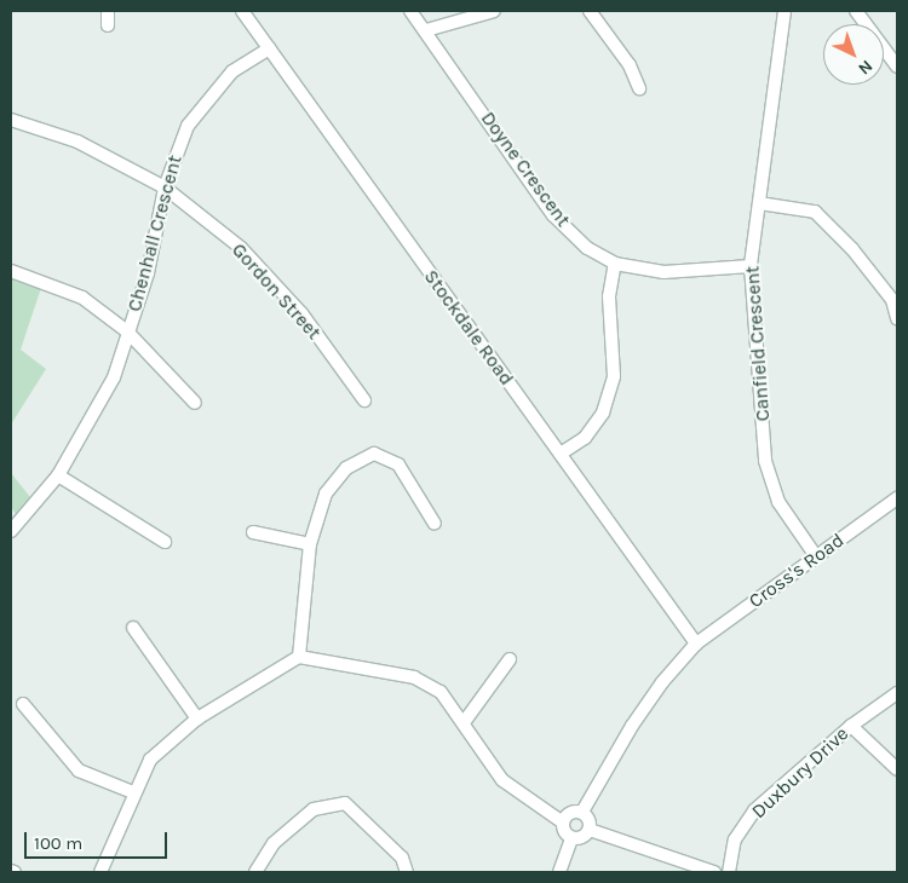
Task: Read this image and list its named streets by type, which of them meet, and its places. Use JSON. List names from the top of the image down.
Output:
{
  "streets": {
    "street": [
      "Doyne Crescent",
      "Chenhall Crescent",
      "Gordon Street",
      "Stockdale Road",
      "Canfield Crescent",
      "Cross's Road",
      "Duxbury Drive"
    ]
  },
  "crossings": [
    ["Doyne Crescent", "Canfield Crescent"],
    ["Chenhall Crescent", "Gordon Street"],
    ["Chenhall Crescent", "Stockdale Road"],
    ["Stockdale Road", "Cross's Road"],
    ["Canfield Crescent", "Cross's Road"]
  ],
  "scale_bar": "100 m",
  "north": "bottom right"
}
